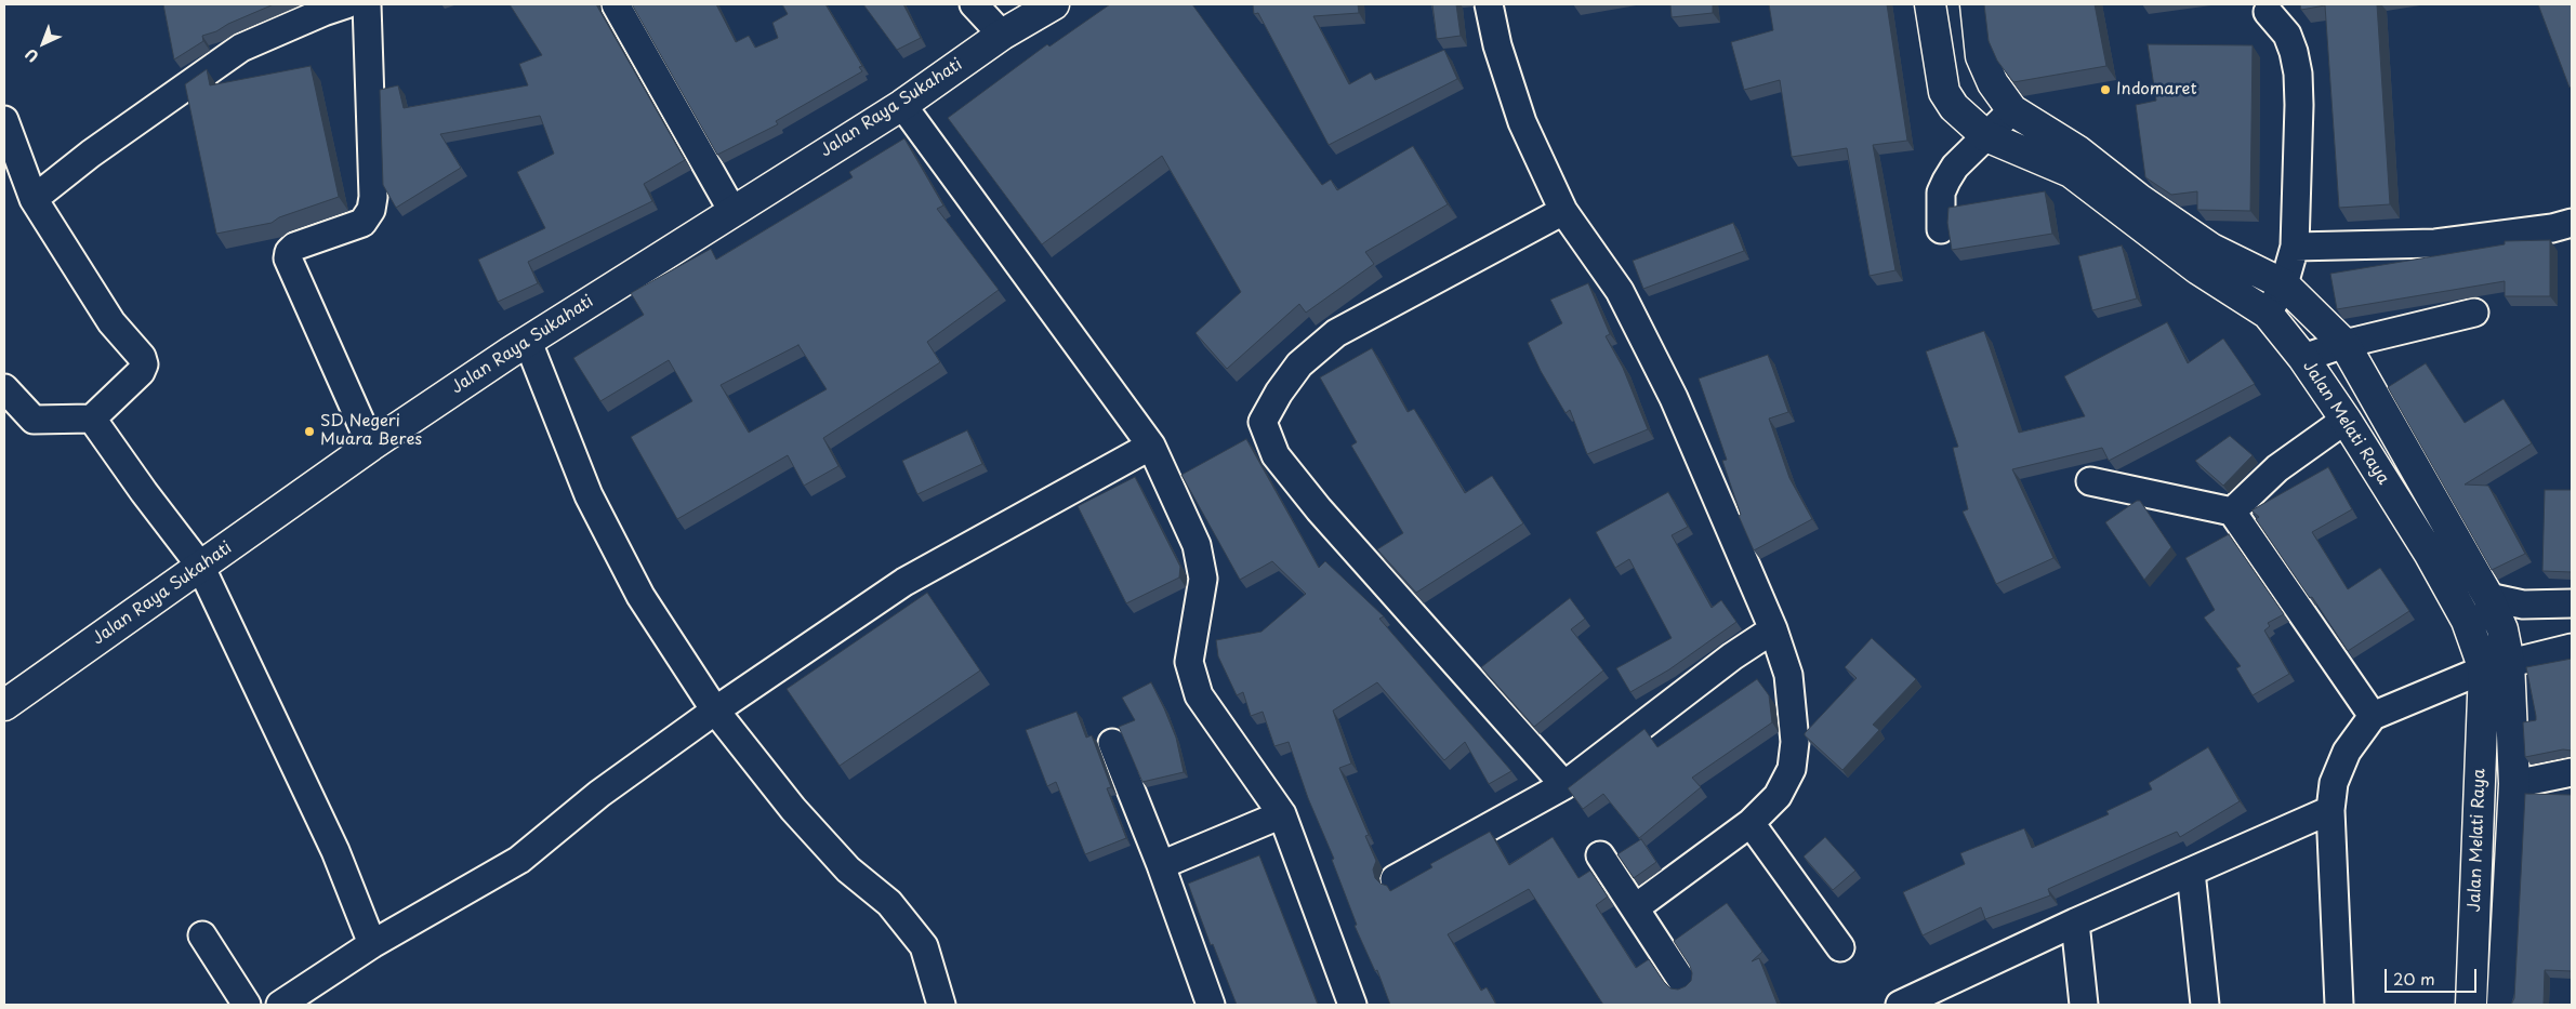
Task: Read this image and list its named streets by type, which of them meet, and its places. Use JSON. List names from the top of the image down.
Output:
{
  "streets": {
    "street": ["Jalan Raya Sukahati", "Jalan Melati Raya"]
  },
  "places": ["Indomaret", "SD Negeri Muara Beres"],
  "scale_bar": "20 m",
  "north": "bottom left"
}
